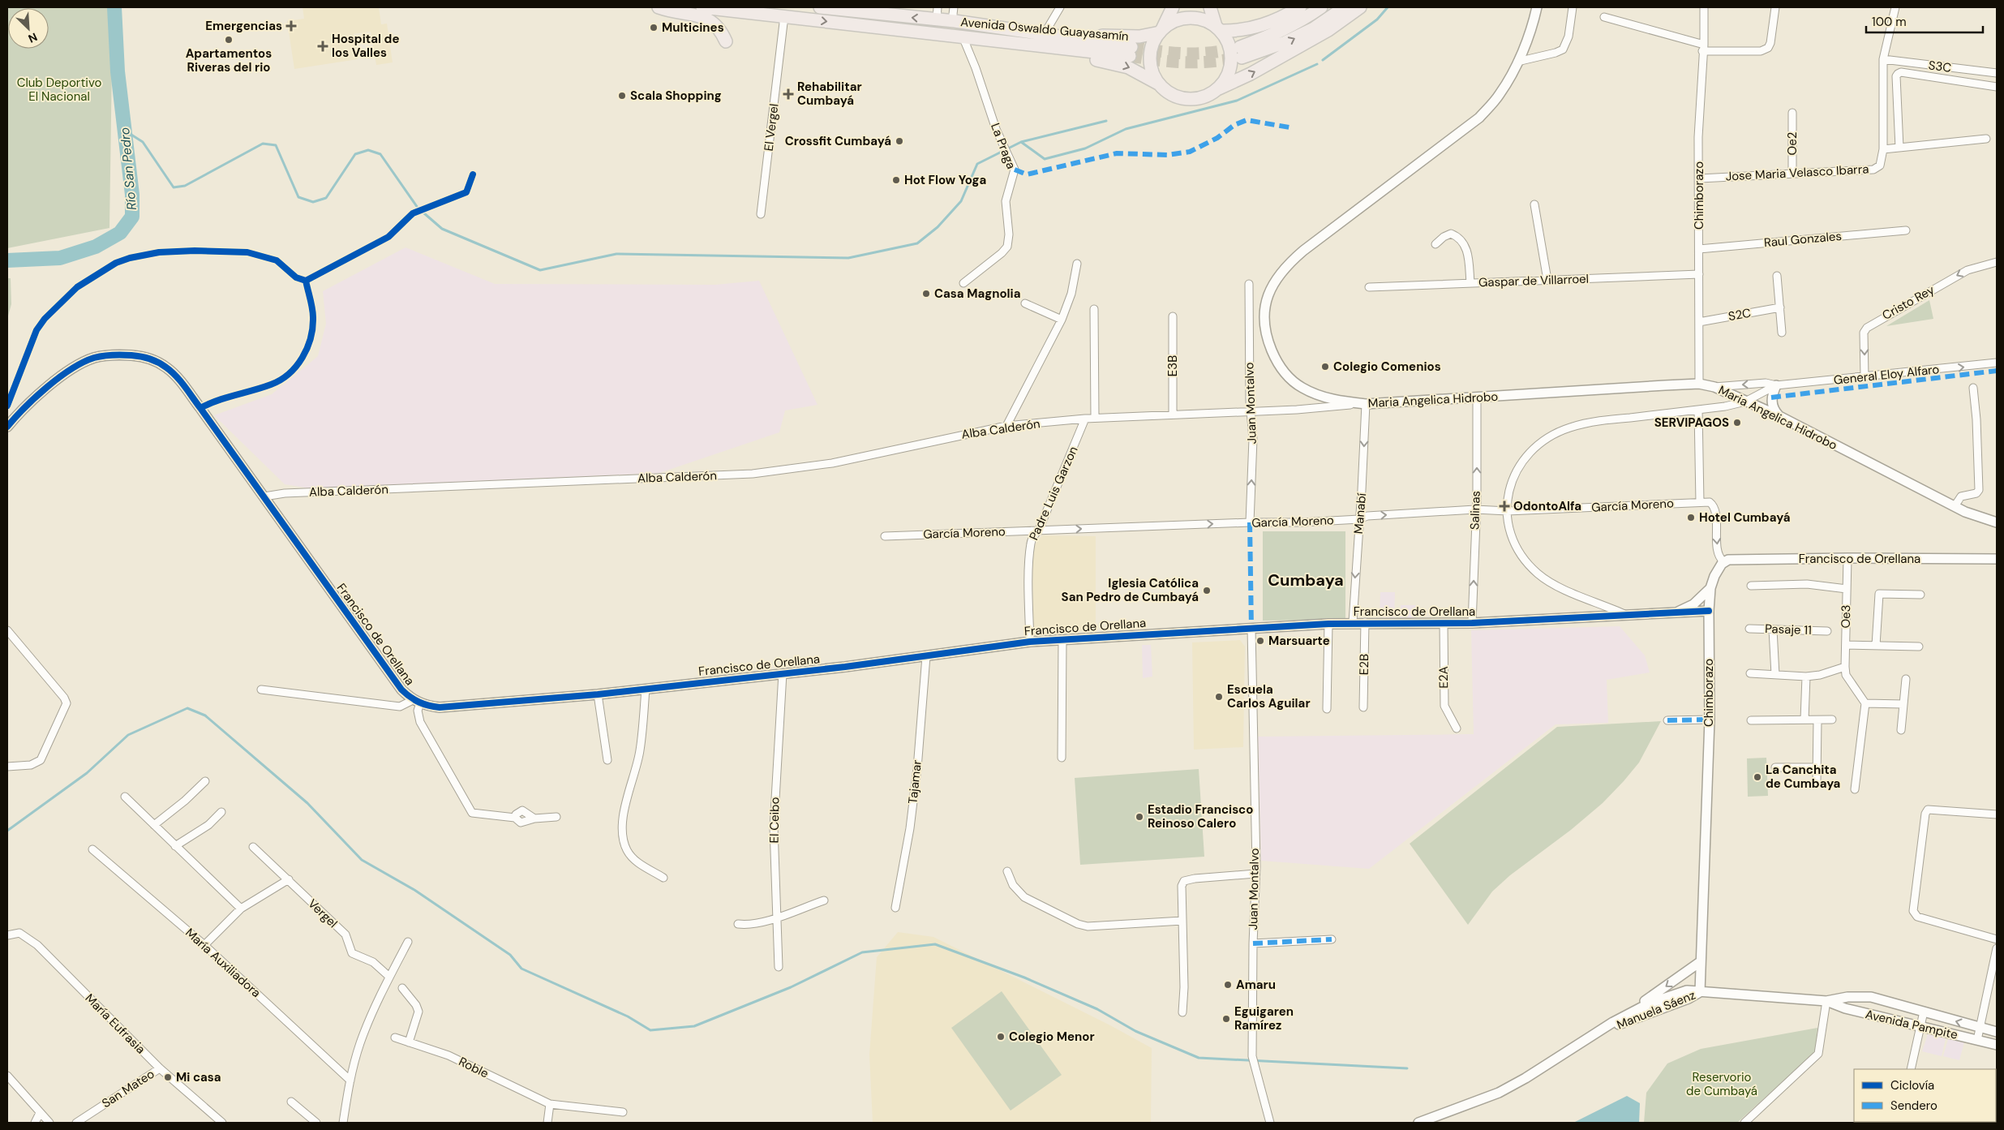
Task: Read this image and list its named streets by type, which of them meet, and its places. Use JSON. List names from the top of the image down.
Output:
{
  "streets": {
    "main road": ["Avenida Oswaldo Guayasamín"],
    "street": [
      "S3C",
      "El Vergel",
      "Oe2",
      "La Praga",
      "Jose Maria Velasco Ibarra",
      "Chimborazo",
      "Raul Gonzales",
      "Gaspar de Villarroel",
      "Cristo Rey",
      "S2C",
      "E3B",
      "General Eloy Alfaro",
      "Maria Angelica Hidrobo",
      "Juan Montalvo",
      "Alba Calderón",
      "Padre Luis Garzon",
      "García Moreno",
      "Salinas",
      "Manabí",
      "Francisco de Orellana",
      "Oe3",
      "Pasaje 11",
      "E2B",
      "E2A",
      "Tajamar",
      "El Ceibo",
      "Vergel",
      "María Auxiliadora",
      "Manuela Sáenz",
      "María Eufrasia",
      "Avenida Pampite",
      "Roble",
      "San Mateo"
    ]
  },
  "crossings": [
    ["Avenida Oswaldo Guayasamín", "El Vergel"],
    ["Avenida Oswaldo Guayasamín", "La Praga"],
    ["S3C", "Jose Maria Velasco Ibarra"],
    ["Oe2", "Jose Maria Velasco Ibarra"],
    ["Jose Maria Velasco Ibarra", "Chimborazo"],
    ["Chimborazo", "Raul Gonzales"],
    ["Chimborazo", "Gaspar de Villarroel"],
    ["Chimborazo", "S2C"],
    ["Chimborazo", "Maria Angelica Hidrobo"],
    ["Chimborazo", "Francisco de Orellana"],
    ["Chimborazo", "Manuela Sáenz"],
    ["Chimborazo", "Avenida Pampite"],
    ["Cristo Rey", "General Eloy Alfaro"],
    ["General Eloy Alfaro", "Maria Angelica Hidrobo"],
    ["General Eloy Alfaro", "García Moreno"],
    ["General Eloy Alfaro", "Francisco de Orellana"],
    ["Maria Angelica Hidrobo", "Salinas"],
    ["Maria Angelica Hidrobo", "Manabí"],
    ["Juan Montalvo", "García Moreno"],
    ["Juan Montalvo", "Francisco de Orellana"],
    ["Alba Calderón", "Padre Luis Garzon"],
    ["Alba Calderón", "Francisco de Orellana"],
    ["Padre Luis Garzon", "García Moreno"],
    ["Padre Luis Garzon", "Francisco de Orellana"],
    ["García Moreno", "Salinas"],
    ["García Moreno", "Manabí"],
    ["Salinas", "Francisco de Orellana"],
    ["Manabí", "Francisco de Orellana"],
    ["Francisco de Orellana", "Oe3"],
    ["Francisco de Orellana", "E2B"],
    ["Francisco de Orellana", "E2A"],
    ["Francisco de Orellana", "Tajamar"],
    ["Francisco de Orellana", "El Ceibo"],
    ["Manuela Sáenz", "Avenida Pampite"],
    ["María Eufrasia", "San Mateo"]
  ],
  "one_way": [
    "Cristo Rey",
    "García Moreno",
    "Salinas",
    "Manabí"
  ],
  "districts": ["Cumbaya"],
  "water": ["Río San Pedro"],
  "parks": ["Club Deportivo El Nacional", "Reservorio de Cumbayá"],
  "places": {
    "health": [
      "Emergencias",
      "Hospital de los Valles",
      "Rehabilitar Cumbayá",
      "OdontoAlfa"
    ],
    "other": [
      "Multicines",
      "Apartamentos Riveras del rio",
      "Scala Shopping",
      "Crossfit Cumbayá",
      "Hot Flow Yoga",
      "Casa Magnolia",
      "Colegio Comenios",
      "SERVIPAGOS",
      "Hotel Cumbayá",
      "Iglesia Católica San Pedro de Cumbayá",
      "Marsuarte",
      "Escuela Carlos Aguilar",
      "La Canchita de Cumbaya",
      "Estadio Francisco Reinoso Calero",
      "Amaru",
      "Eguigaren Ramírez",
      "Colegio Menor",
      "Mi casa"
    ]
  },
  "legend": ["Ciclovía", "Sendero"],
  "scale_bar": "100 m",
  "north": "bottom right"
}
